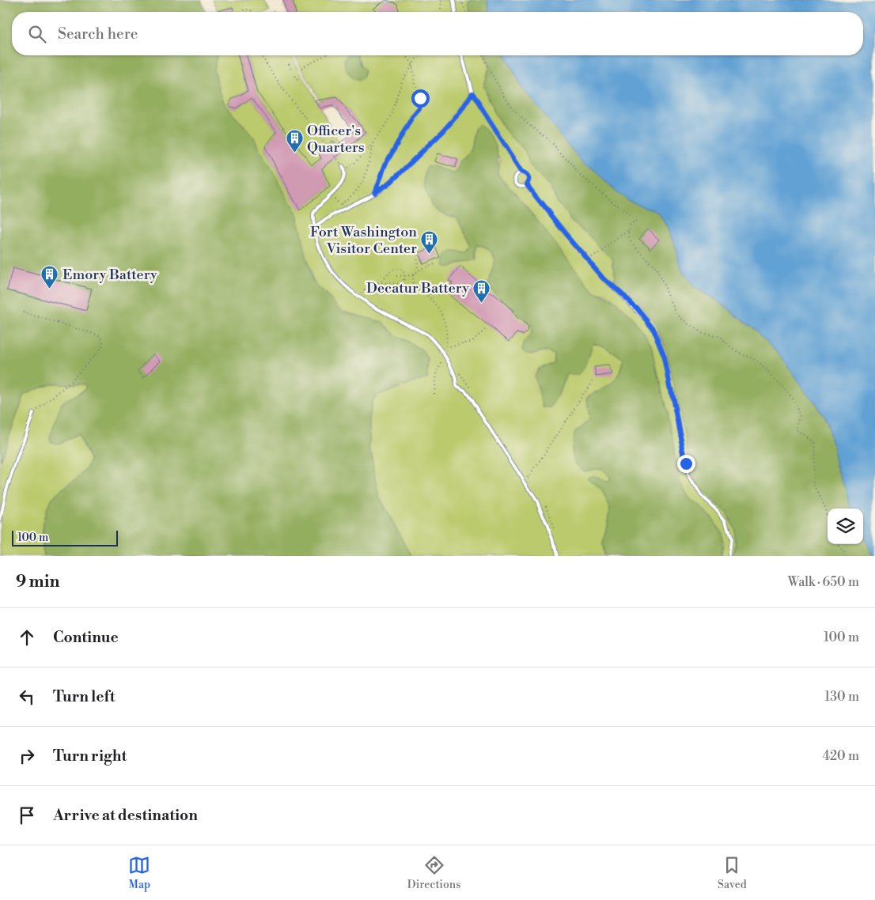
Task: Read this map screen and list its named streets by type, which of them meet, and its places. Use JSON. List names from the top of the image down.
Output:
{
  "places": {
    "building": [
      "Officer's Quarters",
      "Fort Washington Visitor Center",
      "Emory Battery",
      "Decatur Battery"
    ]
  },
  "scale_bar": "100 m",
  "page": {
    "search": "Search here",
    "scale": "100 m",
    "heading": ["9 min", "Walk · 650 m"],
    "list": [
      ["Continue", "100 m"],
      ["Turn left", "130 m"],
      ["Turn right", "420 m"],
      "Arrive at destination"
    ],
    "nav": ["Map", "Directions", "Saved"]
  }
}
